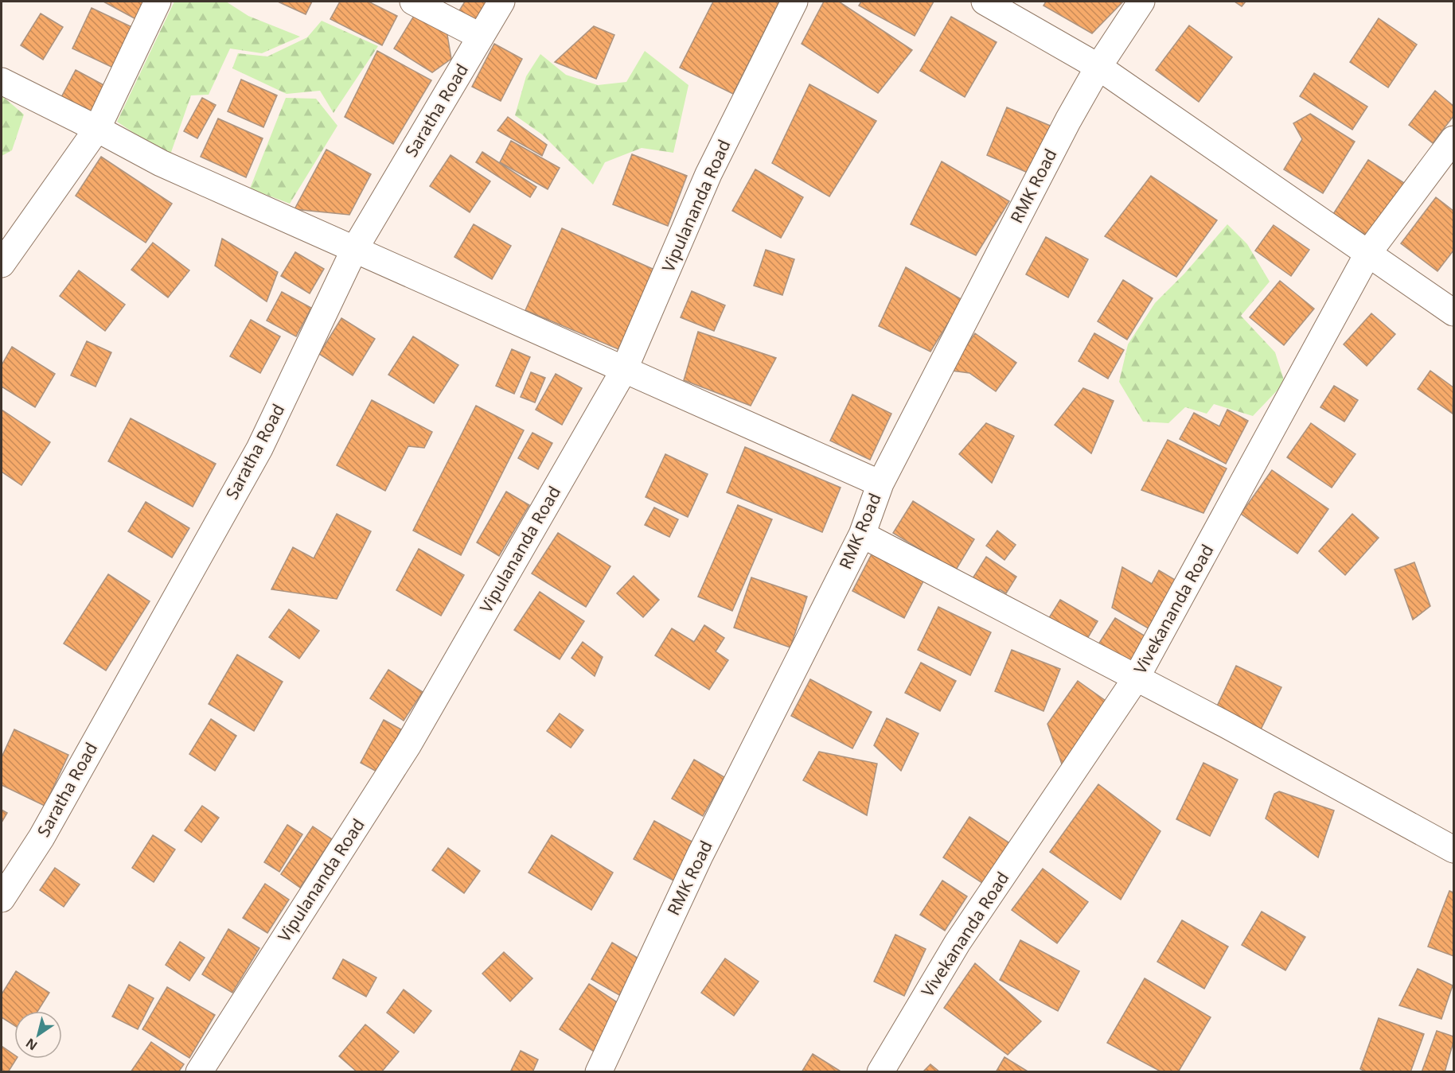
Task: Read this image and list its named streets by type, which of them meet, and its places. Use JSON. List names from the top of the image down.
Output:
{
  "streets": {
    "street": [
      "Saratha Road",
      "RMK Road",
      "Vipulananda Road",
      "Vivekananda Road"
    ]
  },
  "north": "bottom left"
}
